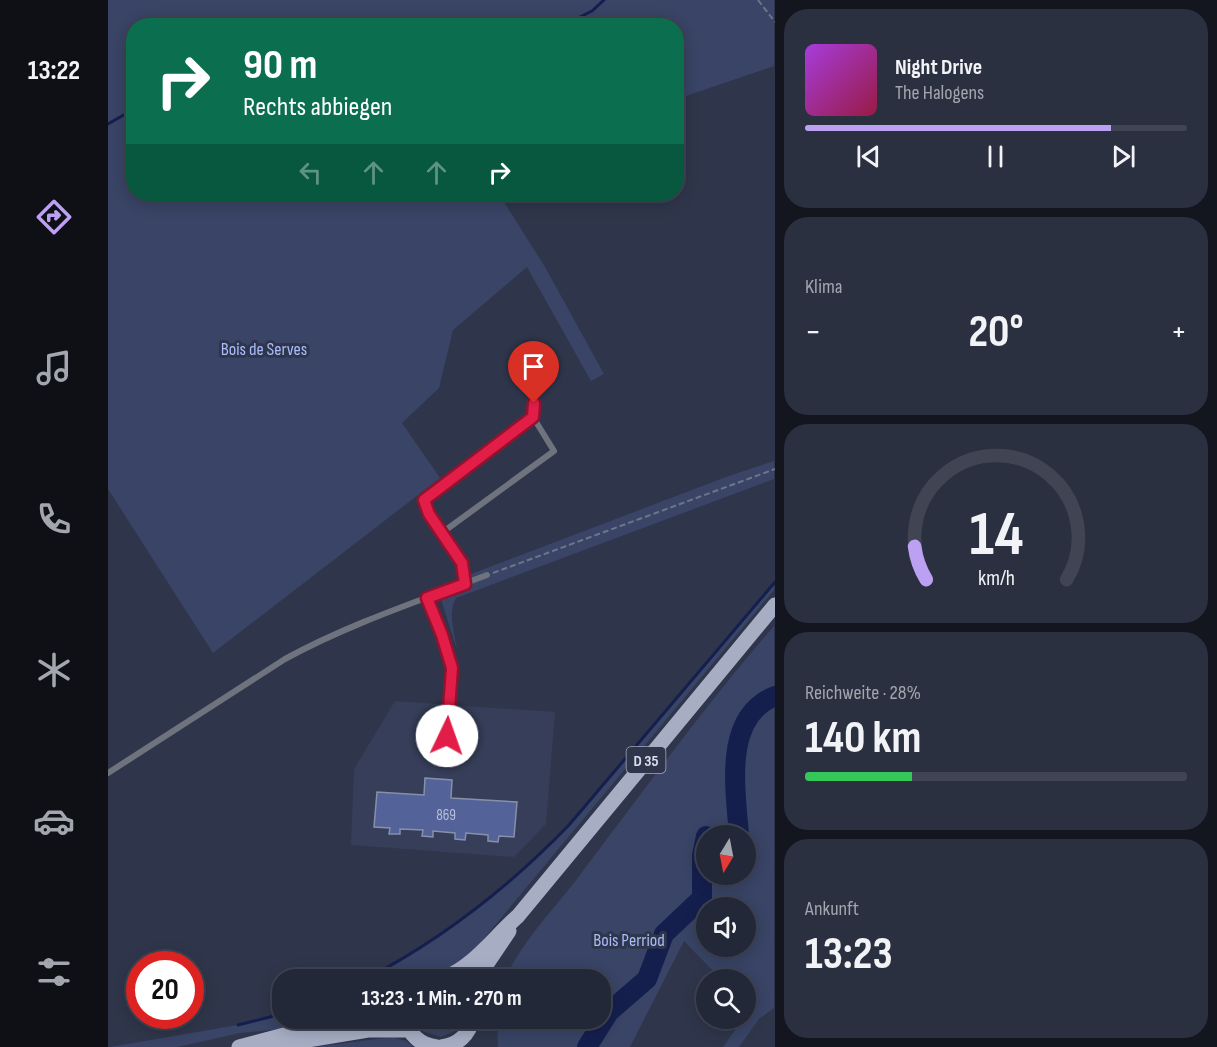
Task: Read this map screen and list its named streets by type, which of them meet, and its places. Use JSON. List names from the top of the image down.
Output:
{
  "streets": {
    "main road": ["D 35"]
  },
  "parks": ["Bois de Serves", "Bois Perriod"],
  "house_numbers": ["869"],
  "north": "bottom",
  "page": {
    "tabs": "13:22",
    "turn": ["90 m", "Rechts abbiegen"],
    "song": ["Night Drive", "The Halogens"],
    "tile": [
      "Klima",
      ["Reichweite · 28%", "140 km"],
      ["Ankunft", "13:23"]
    ],
    "heat": ["−", "20°", "+"],
    "limit": "20",
    "trip": "13:23 · 1 Min. · 270 m",
    "gauge": ["14", "km/h"]
  }
}
